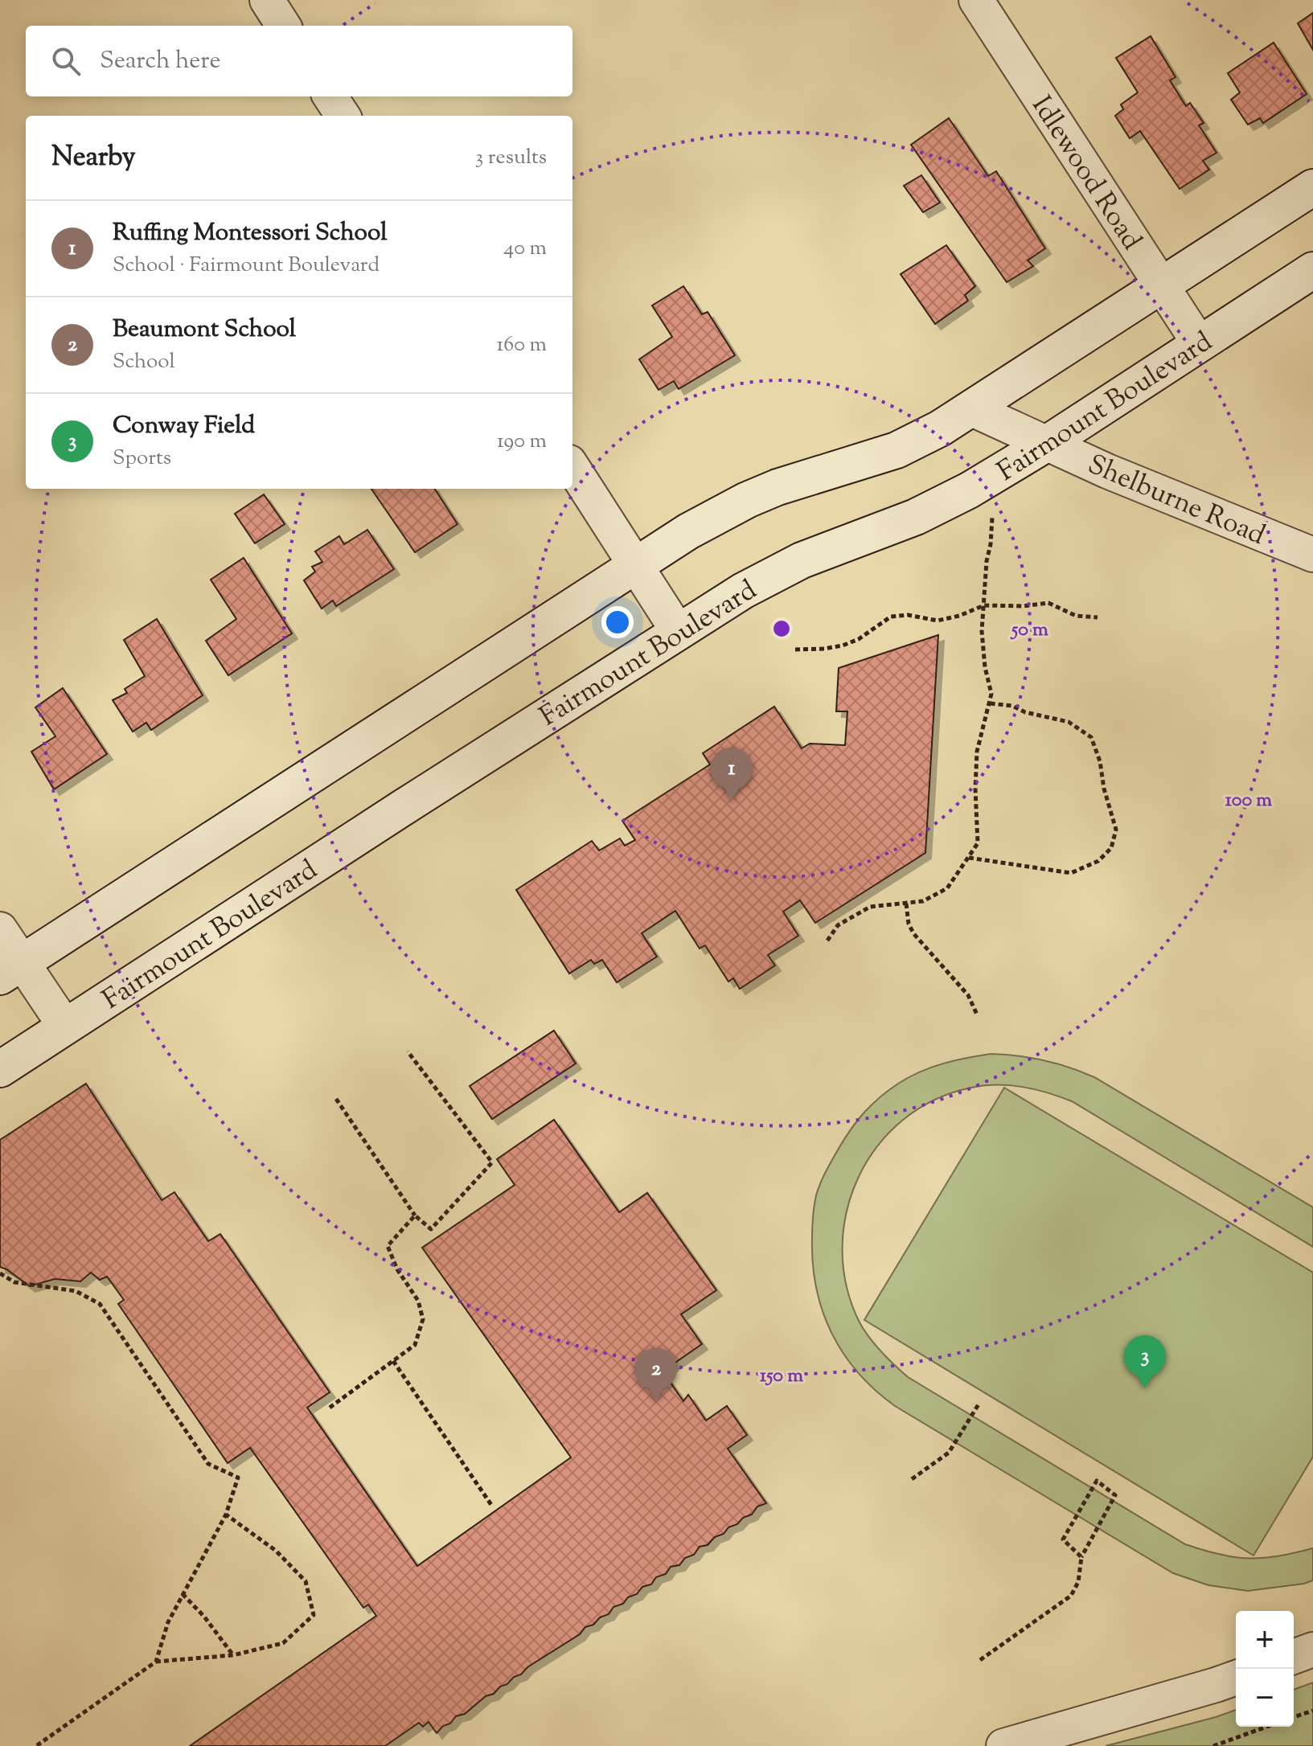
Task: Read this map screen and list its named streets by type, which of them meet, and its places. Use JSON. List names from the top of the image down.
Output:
{
  "streets": {
    "main road": ["Fairmount Boulevard"],
    "street": ["Idlewood Road", "Shelburne Road"]
  },
  "crossings": [
    ["Idlewood Road", "Fairmount Boulevard"],
    ["Fairmount Boulevard", "Shelburne Road"]
  ],
  "page": {
    "search": "Search here",
    "heading": ["Nearby", "3 results"],
    "list": [
      {
        "mark": "1",
        "name": "Ruffing Montessori School",
        "note": "School · Fairmount Boulevard",
        "value": "40 m"
      },
      {
        "mark": "2",
        "name": "Beaumont School",
        "note": "School",
        "value": "160 m"
      },
      {
        "mark": "3",
        "name": "Conway Field",
        "note": "Sports",
        "value": "190 m"
      }
    ],
    "pins": ["1", "3", "2"],
    "map_buttons": ["+", "−"]
  },
  "rings": ["50 m", "100 m", "150 m"]
}
